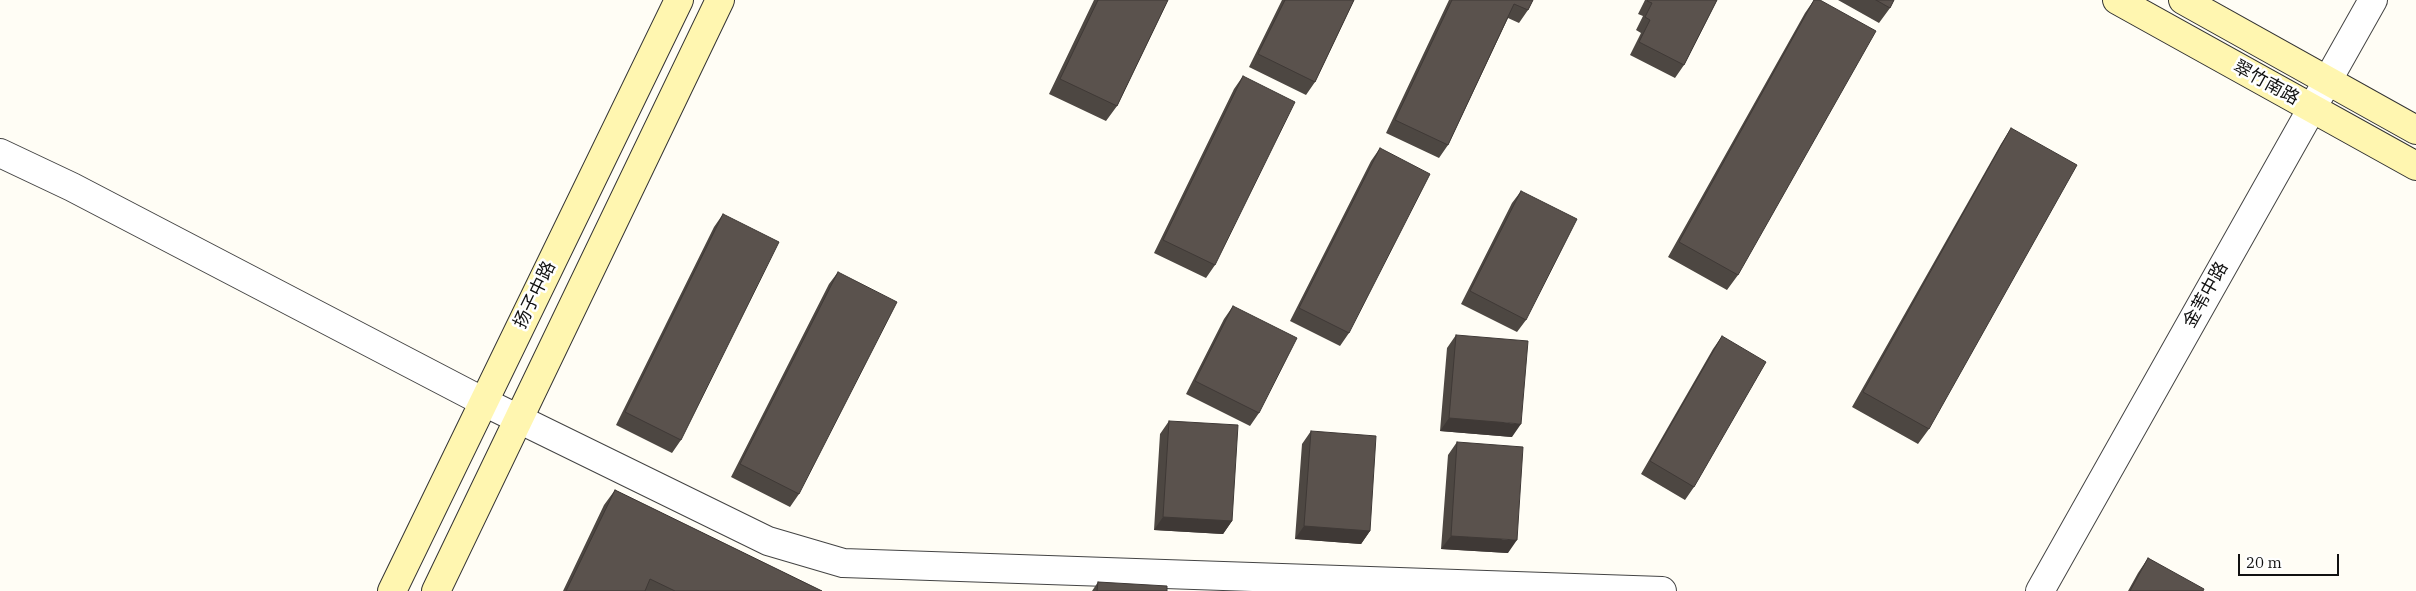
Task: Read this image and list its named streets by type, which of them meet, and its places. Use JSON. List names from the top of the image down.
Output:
{
  "streets": {
    "main road": ["翠竹南路", "扬子中路"],
    "street": ["金苇中路"]
  },
  "crossings": [
    ["翠竹南路", "金苇中路"]
  ],
  "scale_bar": "20 m"
}
